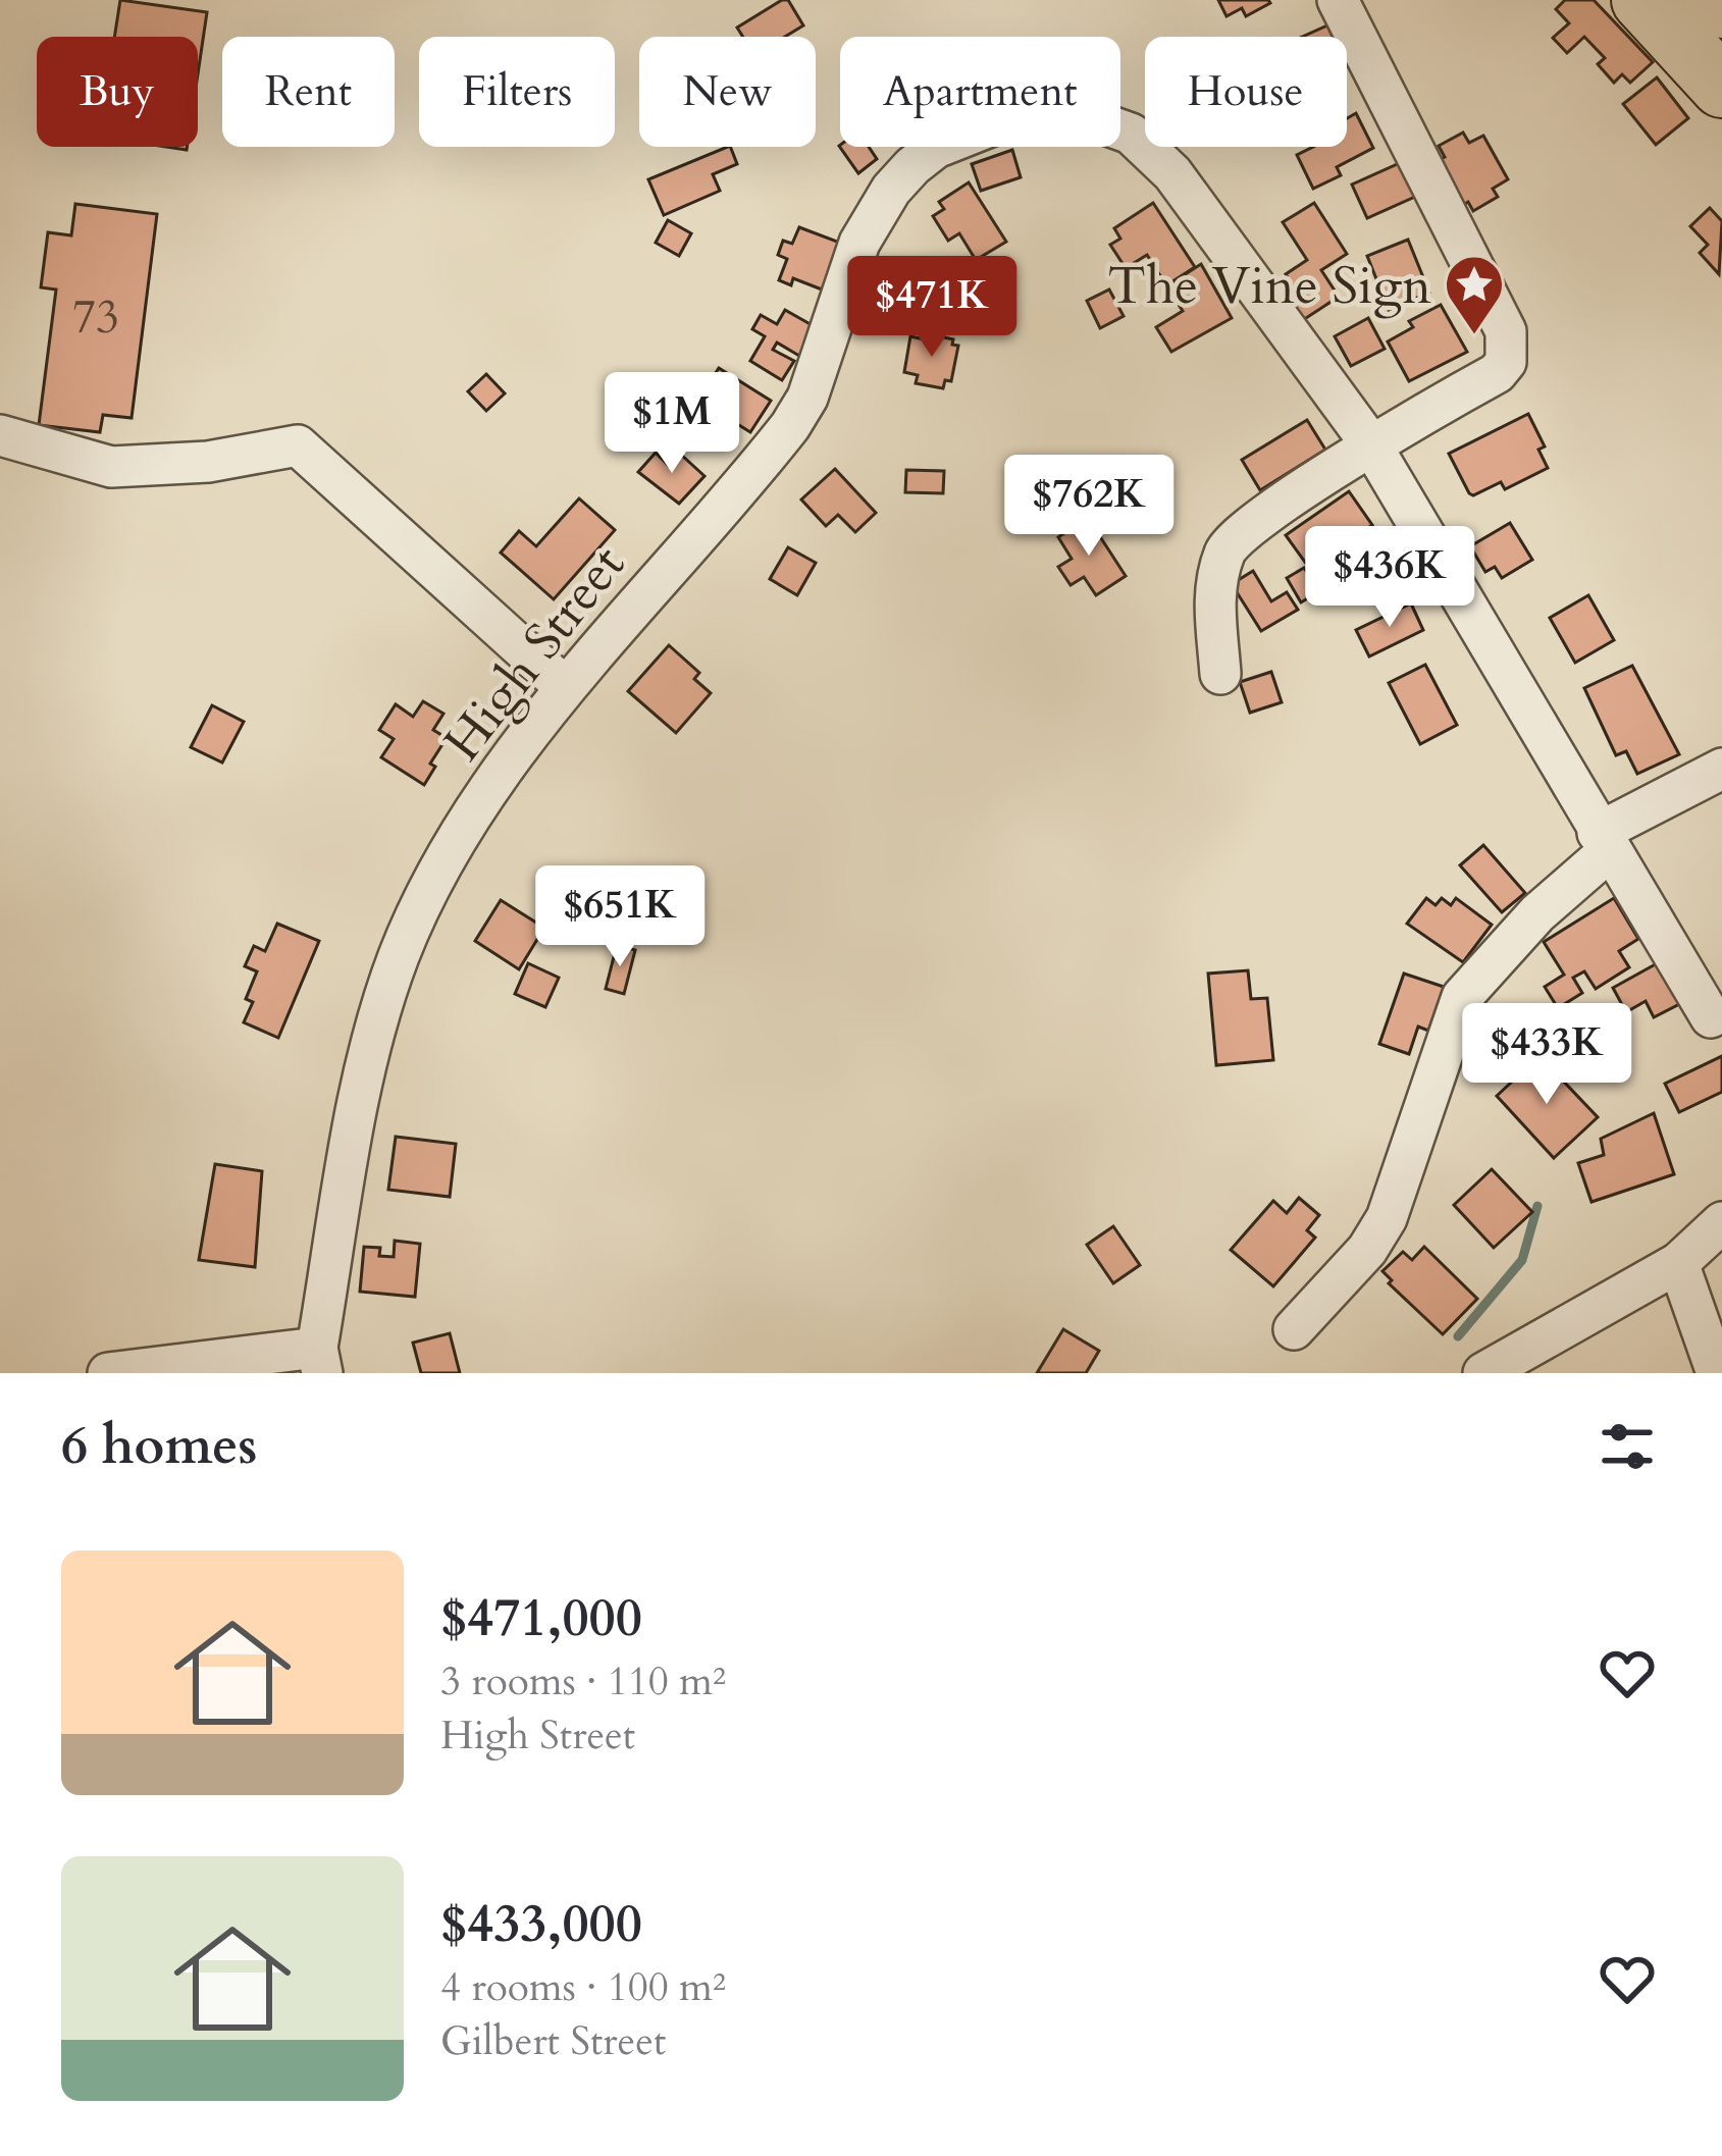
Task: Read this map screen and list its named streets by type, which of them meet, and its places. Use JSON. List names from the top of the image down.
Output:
{
  "streets": {
    "street": ["High Street"]
  },
  "places": {
    "place": ["The Vine Sign"]
  },
  "house_numbers": ["73"],
  "page": {
    "chip": [
      "Buy",
      "Rent",
      "Filters",
      "New",
      "Apartment",
      "House"
    ],
    "price": [
      "$471K",
      "$1M",
      "$762K",
      "$436K",
      "$651K",
      "$433K"
    ],
    "heading": "6 homes",
    "list": [
      {
        "name": "$471,000",
        "note": "3 rooms · 110 m² · High Street"
      },
      {
        "name": "$433,000",
        "note": "4 rooms · 100 m² · Gilbert Street"
      }
    ]
  }
}
